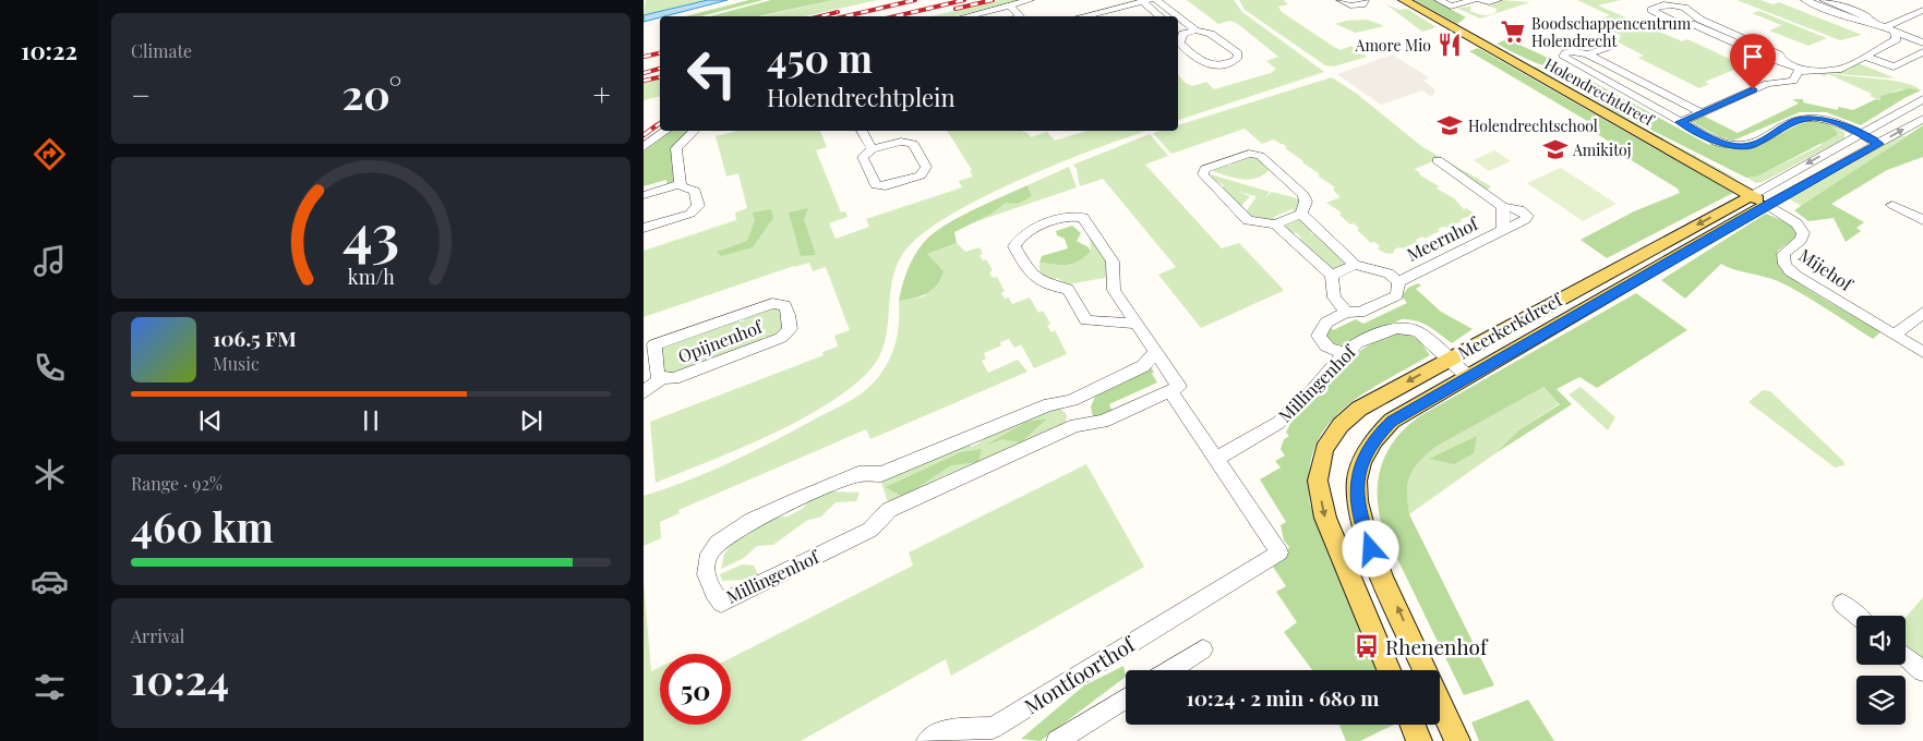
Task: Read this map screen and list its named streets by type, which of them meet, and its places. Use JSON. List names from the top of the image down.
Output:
{
  "streets": {
    "main road": ["Holendrechtdreef", "Meerkerkdreef"],
    "street": [
      "Meernhof",
      "Mijehof",
      "Opijnenhof",
      "Millingenhof",
      "Montfoorthof"
    ]
  },
  "crossings": [
    ["Holendrechtdreef", "Mijehof"],
    ["Holendrechtdreef", "Meerkerkdreef"],
    ["Meernhof", "Millingenhof"],
    ["Mijehof", "Meerkerkdreef"],
    ["Meerkerkdreef", "Millingenhof"],
    ["Millingenhof", "Montfoorthof"]
  ],
  "places": {
    "supermarket": ["Boodschappencentrum Holendrecht"],
    "restaurant": ["Amore Mio"],
    "school or university": ["Holendrechtschool", "Amikitoj"],
    "bus stop": ["Rhenenhof"]
  },
  "page": {
    "tabs": "10:22",
    "tile": [
      "Climate",
      ["Range · 92%", "460 km"],
      ["Arrival", "10:24"]
    ],
    "turn": ["450 m", "Holendrechtplein"],
    "heat": ["−", "20°", "+"],
    "song": ["106.5 FM", "Music"],
    "limit": "50",
    "trip": "10:24 · 2 min · 680 m",
    "gauge": ["43", "km/h"]
  }
}
